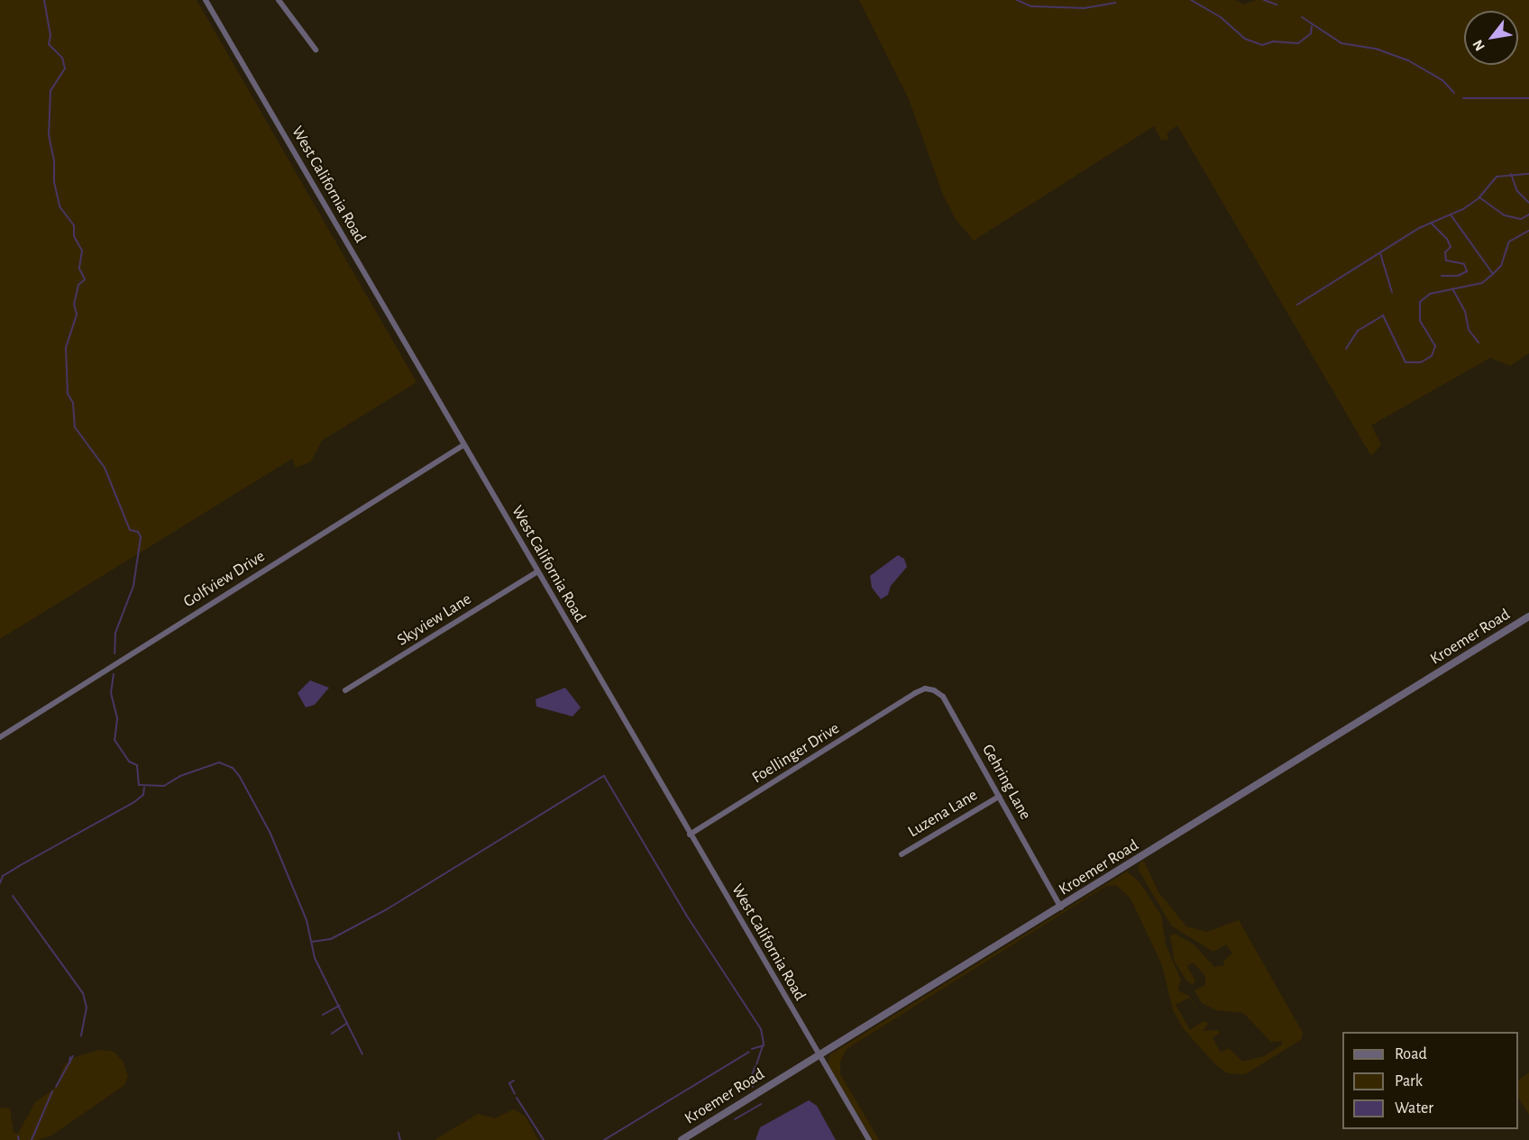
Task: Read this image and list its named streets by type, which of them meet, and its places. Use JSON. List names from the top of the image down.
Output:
{
  "streets": {
    "street": [
      "West California Road",
      "Golfview Drive",
      "Skyview Lane",
      "Kroemer Road",
      "Foellinger Drive",
      "Gehring Lane",
      "Luzena Lane"
    ]
  },
  "crossings": [
    ["West California Road", "Golfview Drive"],
    ["West California Road", "Skyview Lane"],
    ["West California Road", "Kroemer Road"],
    ["West California Road", "Foellinger Drive"],
    ["Kroemer Road", "Gehring Lane"],
    ["Foellinger Drive", "Gehring Lane"],
    ["Gehring Lane", "Luzena Lane"]
  ],
  "legend": ["Road", "Park", "Water"],
  "north": "bottom left"
}
